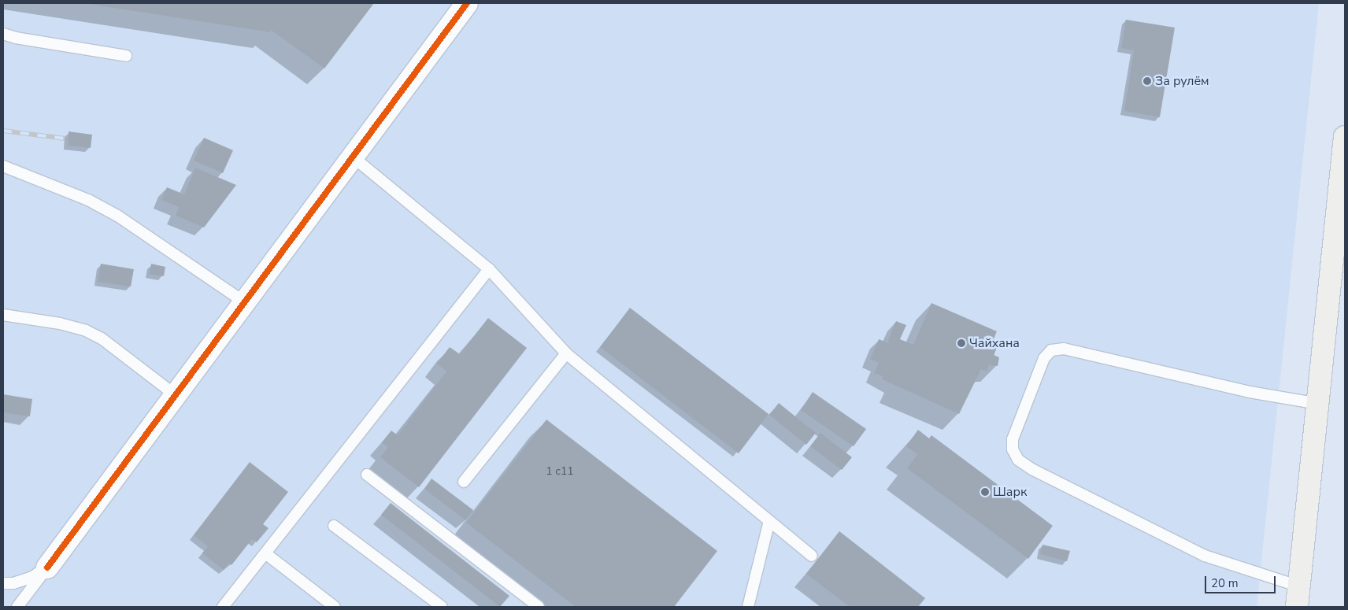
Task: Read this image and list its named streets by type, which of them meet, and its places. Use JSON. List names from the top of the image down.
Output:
{
  "places": ["За рулём", "Чайхана", "Шарк"],
  "house_numbers": ["1 с11"],
  "scale_bar": "20 m"
}
